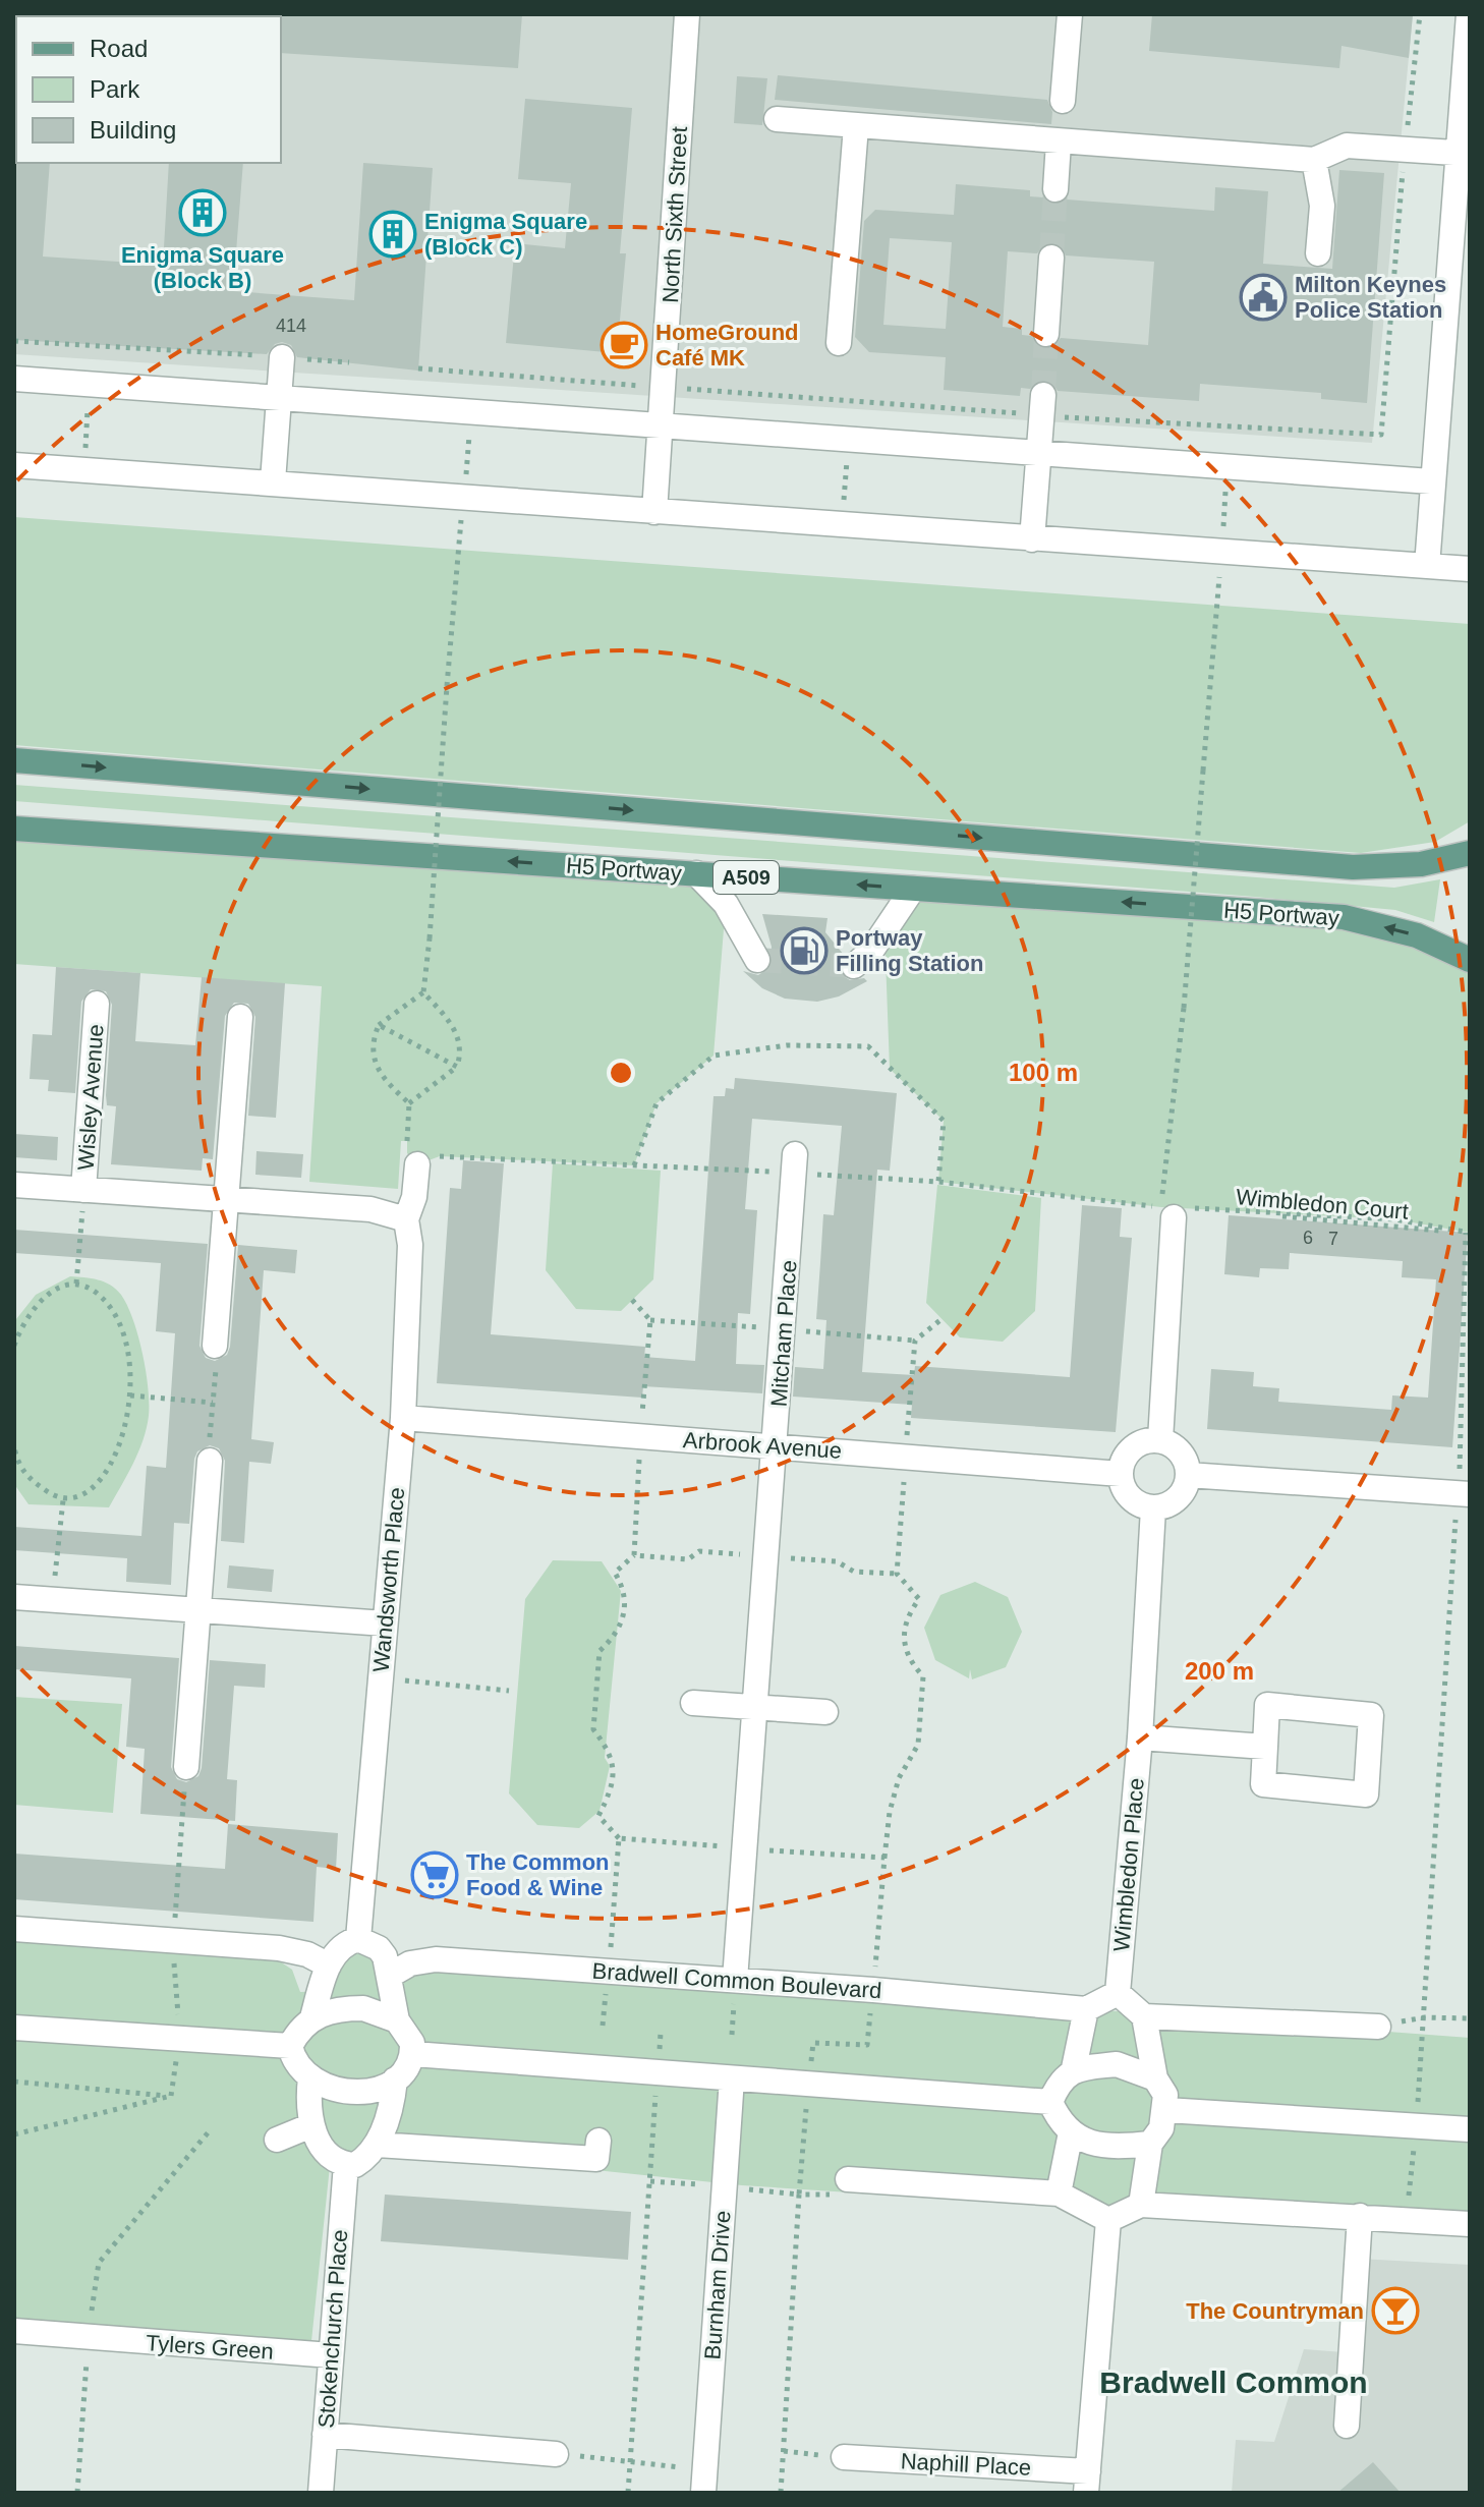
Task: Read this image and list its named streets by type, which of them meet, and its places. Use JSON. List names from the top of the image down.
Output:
{
  "streets": {
    "main road": ["H5 Portway", "A509"],
    "street": [
      "North Sixth Street",
      "Wisley Avenue",
      "Mitcham Place",
      "Arbrook Avenue",
      "Wandsworth Place",
      "Wimbledon Place",
      "Bradwell Common Boulevard",
      "Burnham Drive",
      "Stokenchurch Place",
      "Tylers Green",
      "Naphill Place"
    ]
  },
  "crossings": [
    ["Wisley Avenue", "Wandsworth Place"],
    ["Mitcham Place", "Arbrook Avenue"],
    ["Mitcham Place", "Bradwell Common Boulevard"],
    ["Arbrook Avenue", "Wandsworth Place"],
    ["Arbrook Avenue", "Wimbledon Place"],
    ["Stokenchurch Place", "Tylers Green"]
  ],
  "districts": ["Bradwell Common"],
  "places": {
    "building": ["Enigma Square (Block B)", "Enigma Square (Block C)"],
    "public building": ["Milton Keynes Police Station"],
    "cafe": ["HomeGround Café MK"],
    "fuel station": ["Portway Filling Station"],
    "supermarket": ["The Common Food & Wine"],
    "bar": ["The Countryman"]
  },
  "house_numbers": ["414", "6", "7"],
  "legend": ["Road", "Park", "Building"],
  "rings": ["100 m", "200 m"]
}
